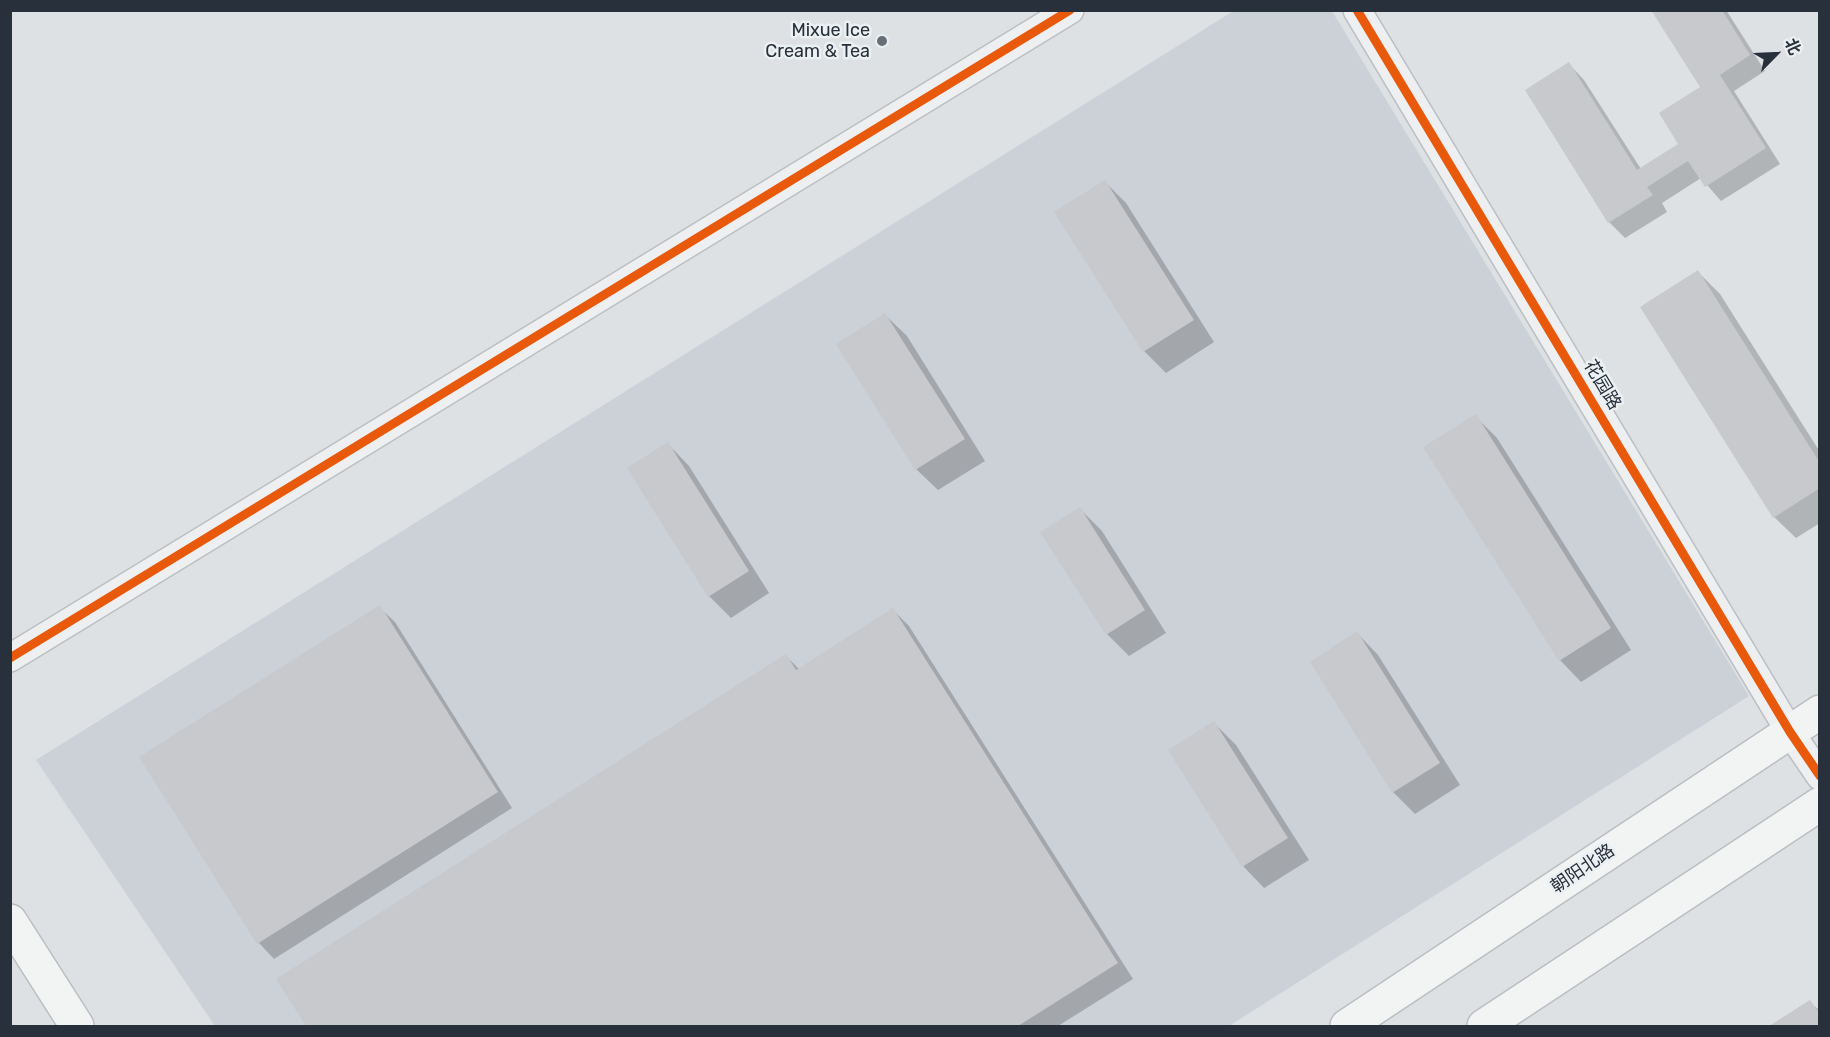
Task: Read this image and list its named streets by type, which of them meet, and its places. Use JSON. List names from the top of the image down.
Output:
{
  "streets": {
    "main road": ["朝阳北路"],
    "street": ["花园路"]
  },
  "crossings": [
    ["花园路", "朝阳北路"]
  ],
  "places": ["Mixue Ice Cream & Tea"],
  "north": "top right"
}
